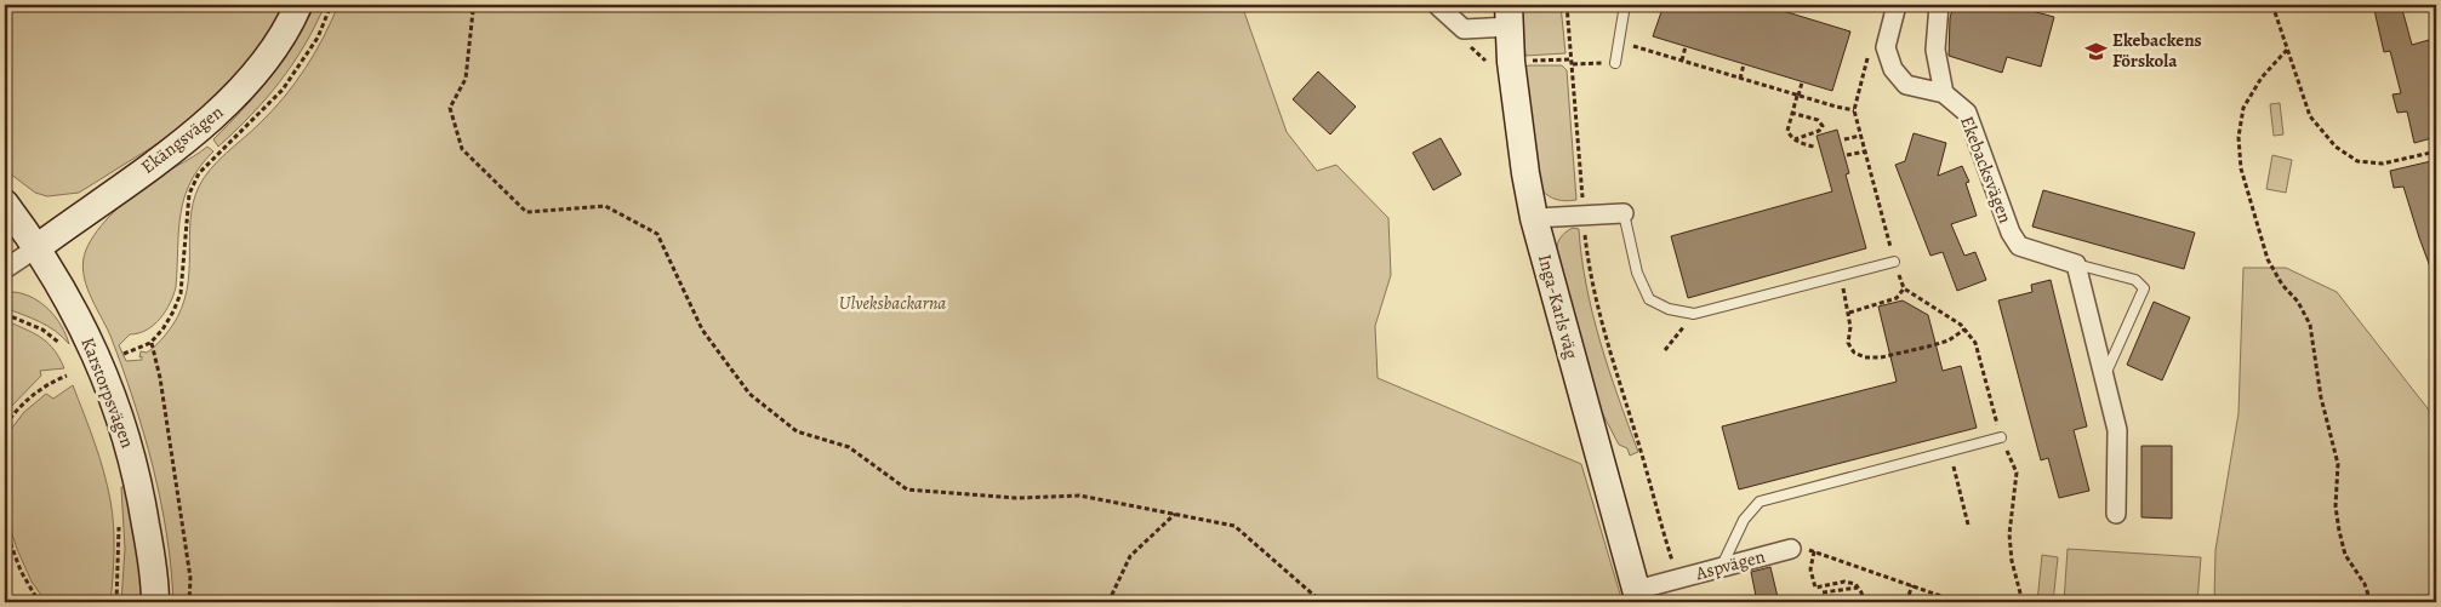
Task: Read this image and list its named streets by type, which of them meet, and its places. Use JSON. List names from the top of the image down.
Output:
{
  "streets": {
    "street": [
      "Ekängsvägen",
      "Ekebacksvägen",
      "Inga-Karls väg",
      "Karstorpsvägen",
      "Aspvägen"
    ]
  },
  "crossings": [
    ["Ekängsvägen", "Karstorpsvägen"],
    ["Inga-Karls väg", "Aspvägen"]
  ],
  "parks": ["Ulveksbackarna"],
  "places": {
    "school or university": ["Ekebackens Förskola"]
  }
}
